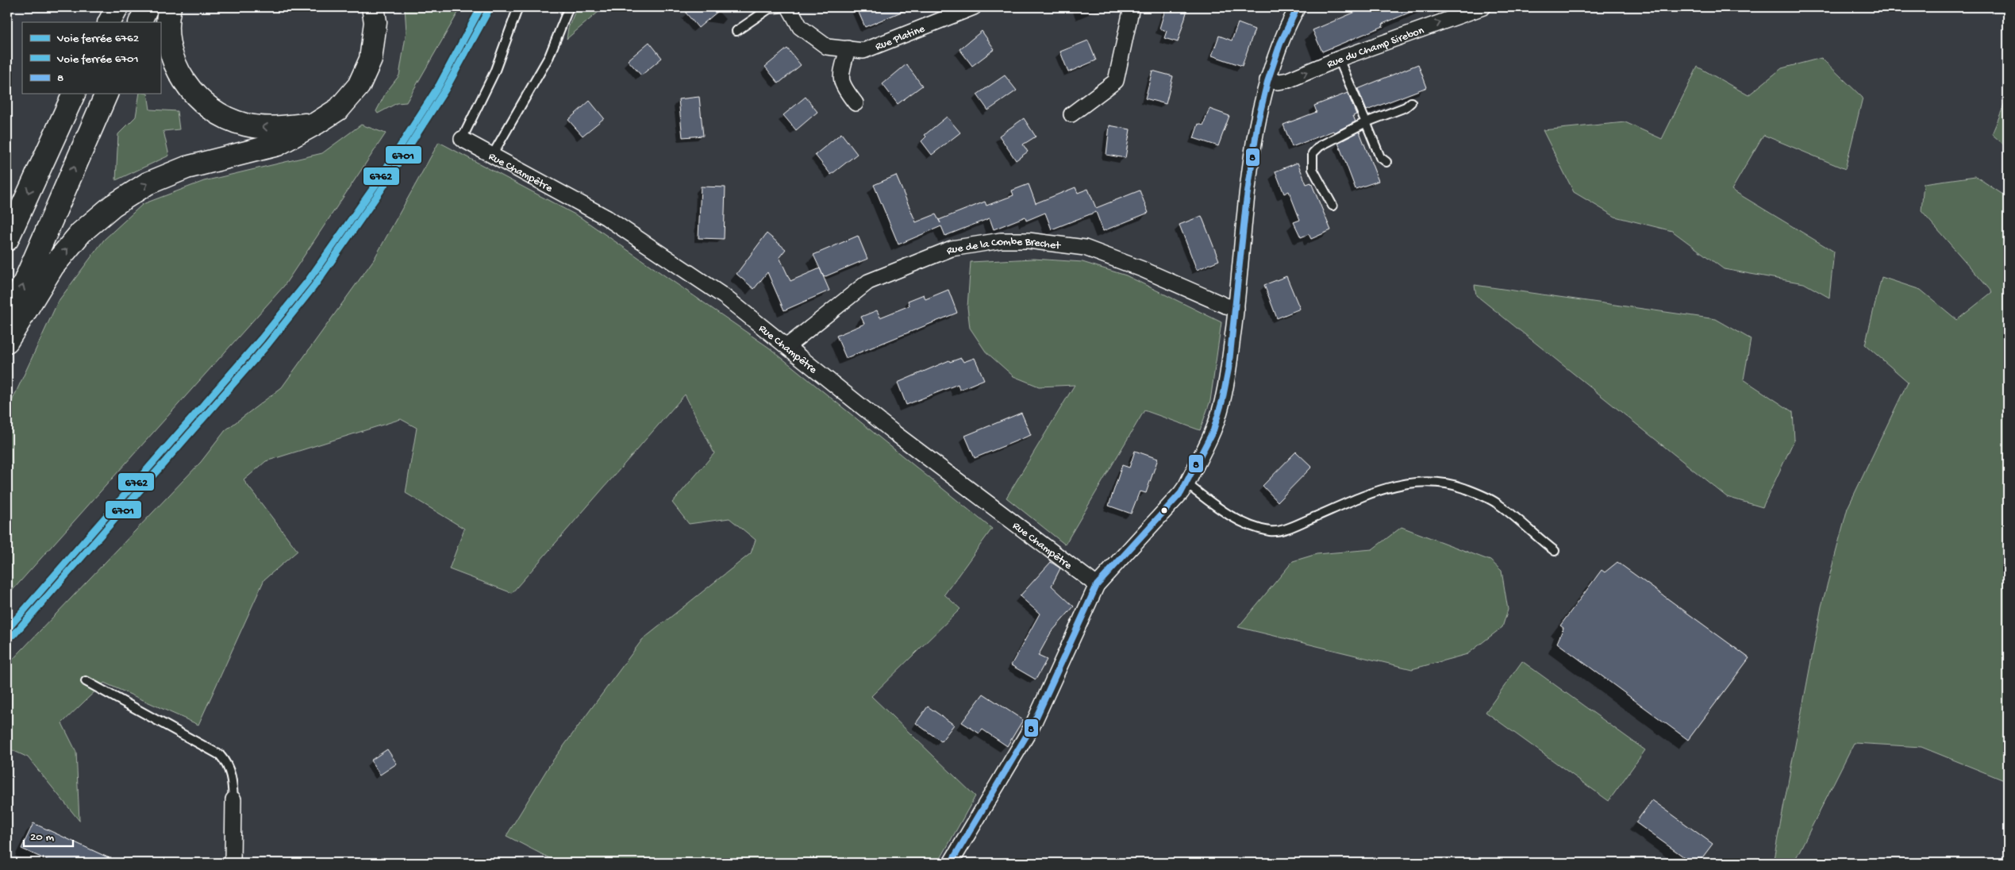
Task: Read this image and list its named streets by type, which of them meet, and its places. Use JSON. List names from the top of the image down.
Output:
{
  "streets": {
    "street": [
      "Rue Platine",
      "Rue du Champ Sirebon",
      "Rue Champêtre",
      "Rue de la Combe Brechet"
    ]
  },
  "crossings": [
    ["Rue Champêtre", "Rue de la Combe Brechet"]
  ],
  "one_way": ["Rue du Champ Sirebon"],
  "lines": ["rail line 6762", "transit line 8", "rail line 6701"],
  "legend": ["Voie ferrée 6762", "Voie ferrée 6701", "8"],
  "scale_bar": "20 m"
}
